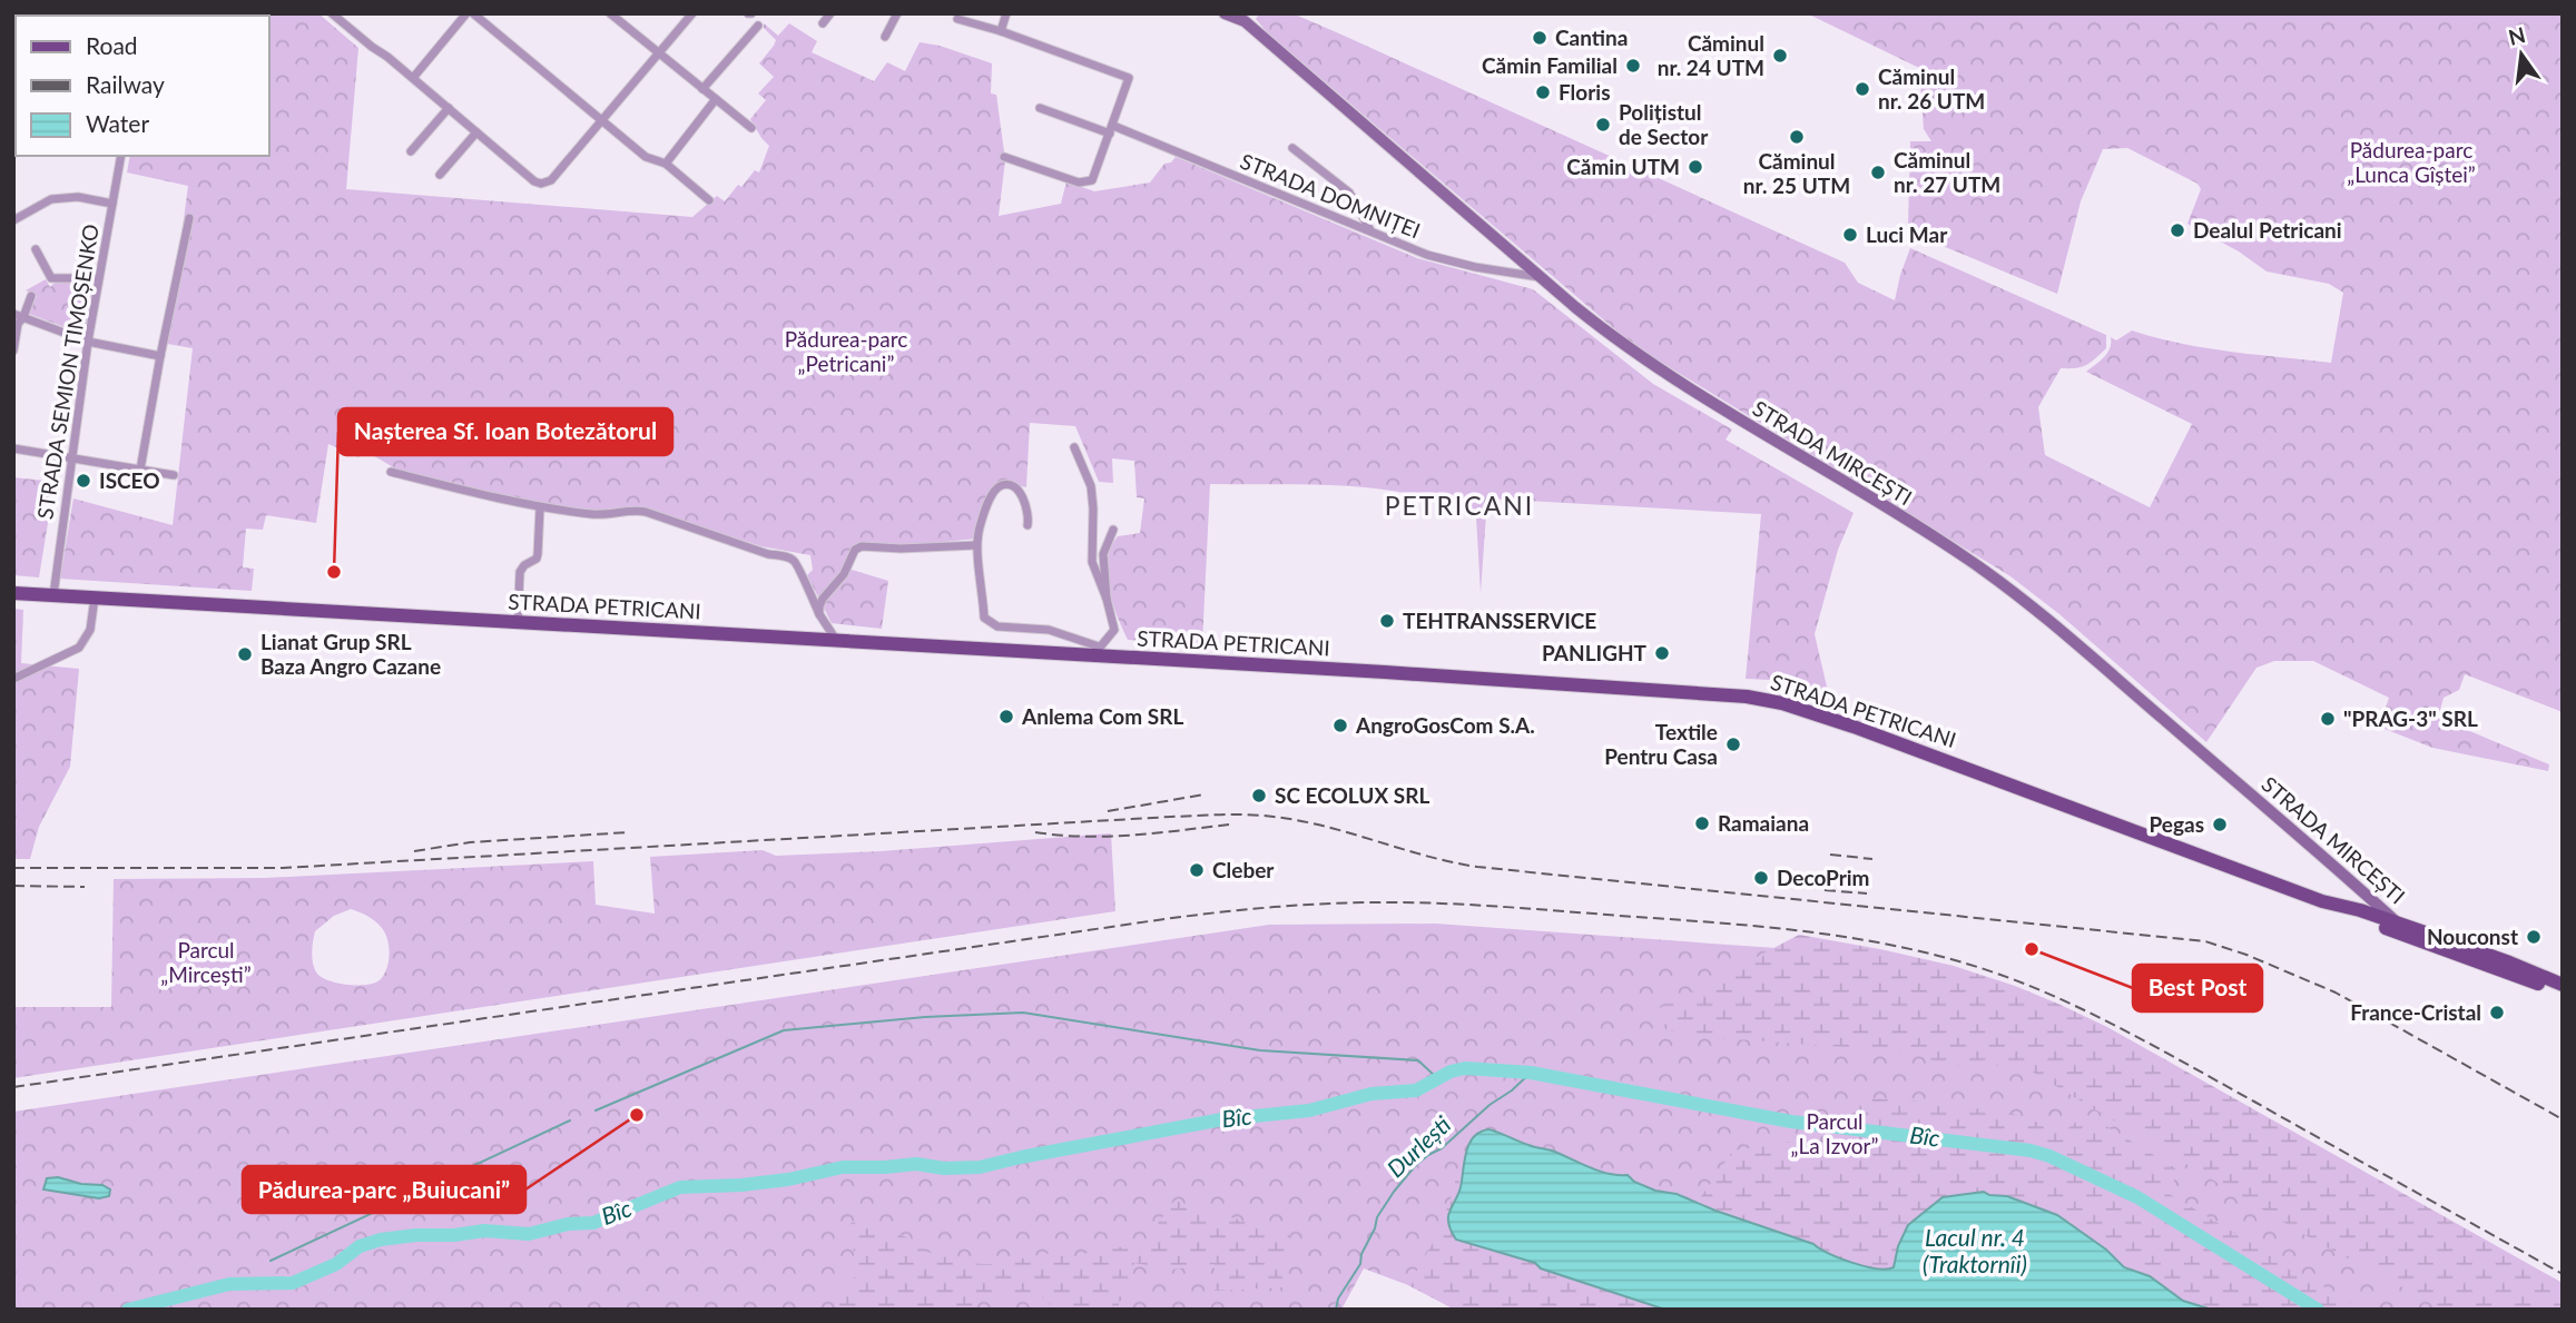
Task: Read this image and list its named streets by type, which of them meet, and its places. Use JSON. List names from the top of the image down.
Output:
{
  "streets": {
    "main road": ["STRADA MIRCEȘTI", "STRADA PETRICANI"],
    "street": ["STRADA DOMNIȚEI", "STRADA SEMION TIMOȘENKO"]
  },
  "crossings": [
    ["STRADA DOMNIȚEI", "STRADA MIRCEȘTI"],
    ["STRADA SEMION TIMOȘENKO", "STRADA PETRICANI"],
    ["STRADA MIRCEȘTI", "STRADA PETRICANI"]
  ],
  "districts": ["PETRICANI"],
  "water": ["Bîc", "Durlești", "Lacul nr. 4 (Traktornîi)"],
  "parks": [
    "Pădurea-parc „Lunca Gîștei”",
    "Pădurea-parc „Petricani”",
    "Parcul „Mircești”",
    "Parcul „La Izvor”"
  ],
  "places": [
    "Cantina",
    "Căminul nr. 24 UTM",
    "Cămin Familial",
    "Căminul nr. 26 UTM",
    "Floris",
    "Polițistul de Sector",
    "Căminul nr. 25 UTM",
    "Cămin UTM",
    "Căminul nr. 27 UTM",
    "Dealul Petricani",
    "Luci Mar",
    "ISCEO",
    "Nașterea Sf. Ioan Botezătorul",
    "TEHTRANSSERVICE",
    "PANLIGHT",
    "Lianat Grup SRL Baza Angro Cazane",
    "Anlema Com SRL",
    "\"PRAG-3\" SRL",
    "AngroGosCom S.A.",
    "Textile Pentru Casa",
    "SC ECOLUX SRL",
    "Ramaiana",
    "Pegas",
    "Cleber",
    "DecoPrim",
    "Nouconst",
    "Best Post",
    "France-Cristal",
    "Pădurea-parc „Buiucani”"
  ],
  "legend": ["Road", "Railway", "Water"],
  "north": "top"
}
